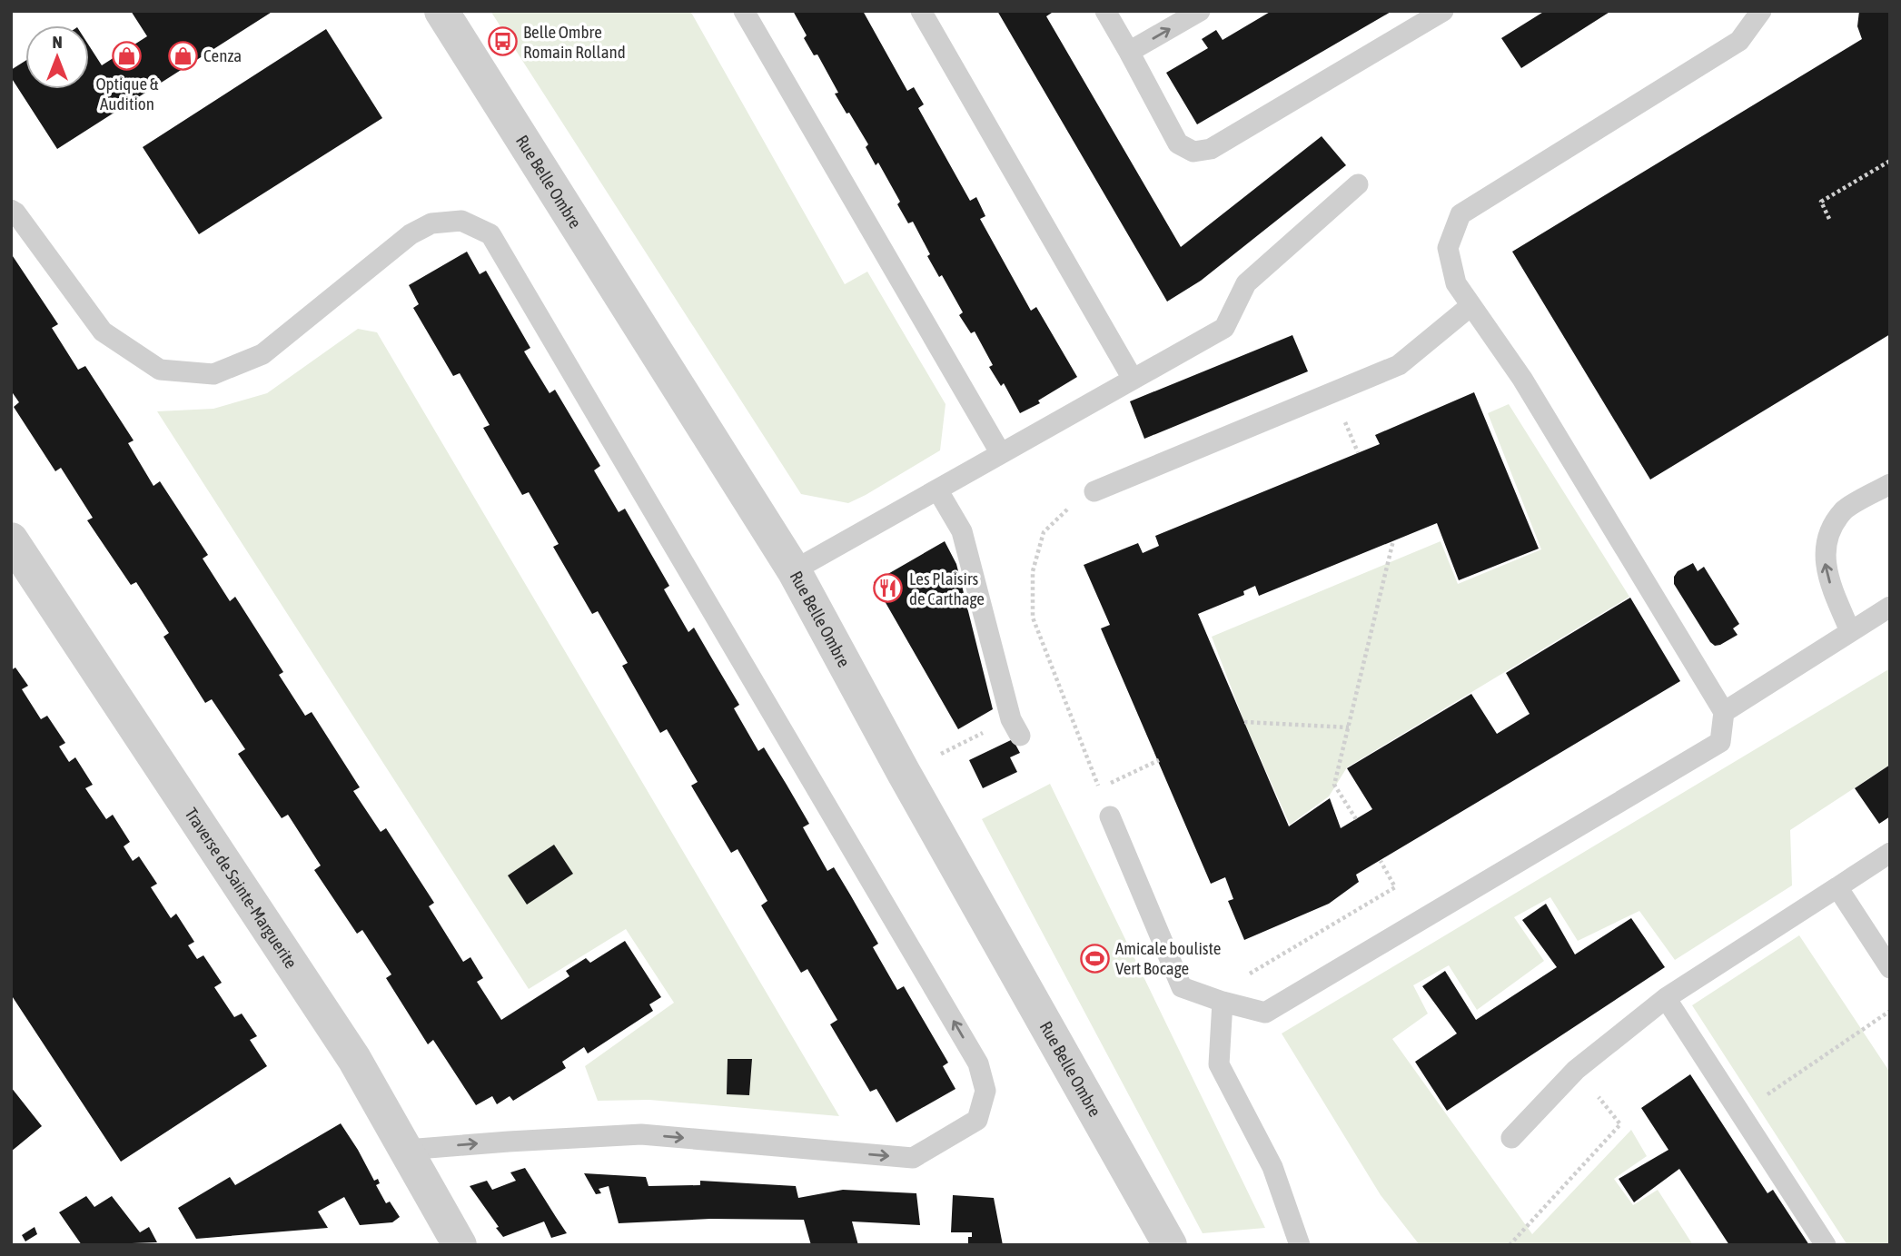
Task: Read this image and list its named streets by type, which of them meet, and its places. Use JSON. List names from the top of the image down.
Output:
{
  "streets": {
    "street": ["Rue Belle Ombre", "Traverse de Sainte-Marguerite"]
  },
  "places": {
    "bus stop": ["Belle Ombre Romain Rolland"],
    "shop": ["Optique & Audition", "Cenza"],
    "restaurant": ["Les Plaisirs de Carthage"],
    "sports": ["Amicale bouliste Vert Bocage"]
  },
  "north": "top"
}
